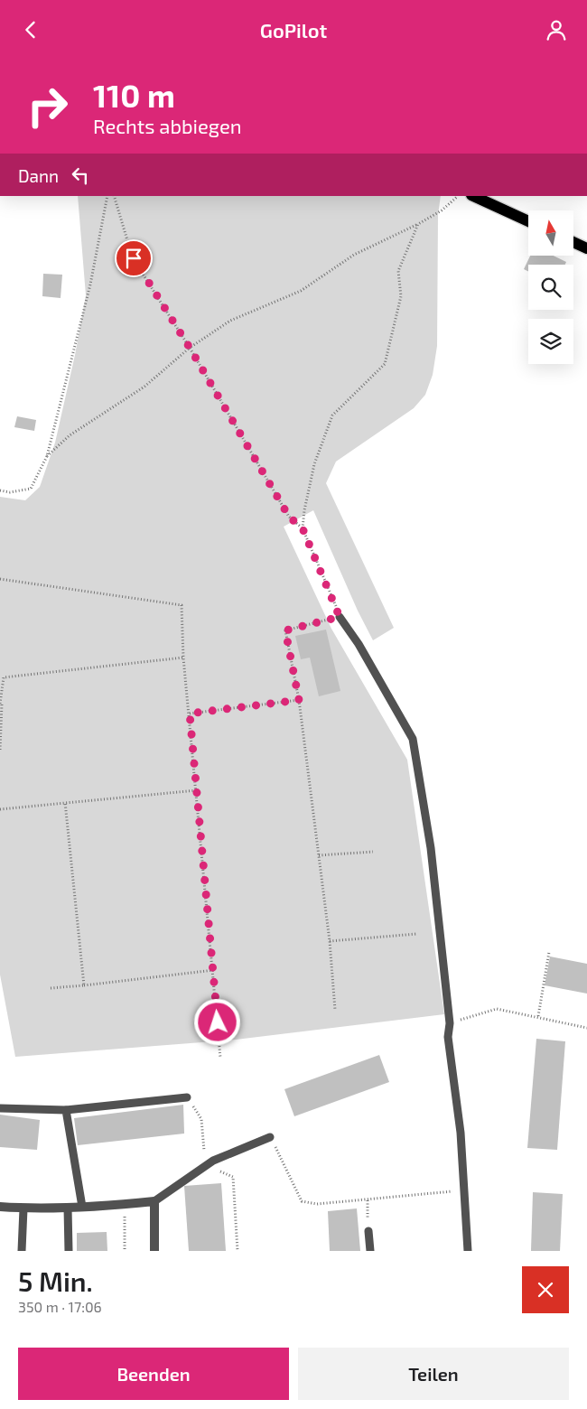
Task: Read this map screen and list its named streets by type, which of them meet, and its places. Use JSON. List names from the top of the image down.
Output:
{
  "north": "top",
  "page": {
    "header": "GoPilot",
    "turn": ["110 m", "Rechts abbiegen"],
    "then": "Dann",
    "heading": ["5 Min.", "350 m · 17:06"],
    "buttons": ["Beenden", "Teilen"]
  }
}
